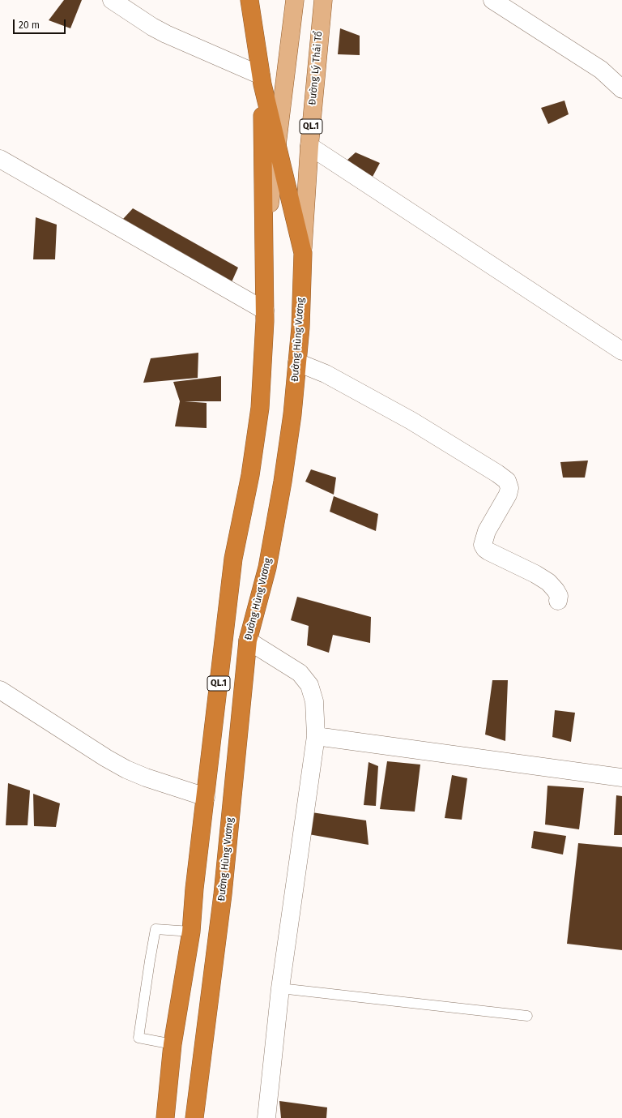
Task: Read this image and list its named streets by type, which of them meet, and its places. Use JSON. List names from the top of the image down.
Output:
{
  "streets": {
    "highway": ["QL.1", "Đường Hùng Vương"],
    "main road": ["Đường Lý Thái Tổ"]
  },
  "crossings": [
    ["Đường Lý Thái Tổ", "Đường Hùng Vương"],
    ["QL.1", "Đường Hùng Vương"]
  ],
  "scale_bar": "20 m"
}
